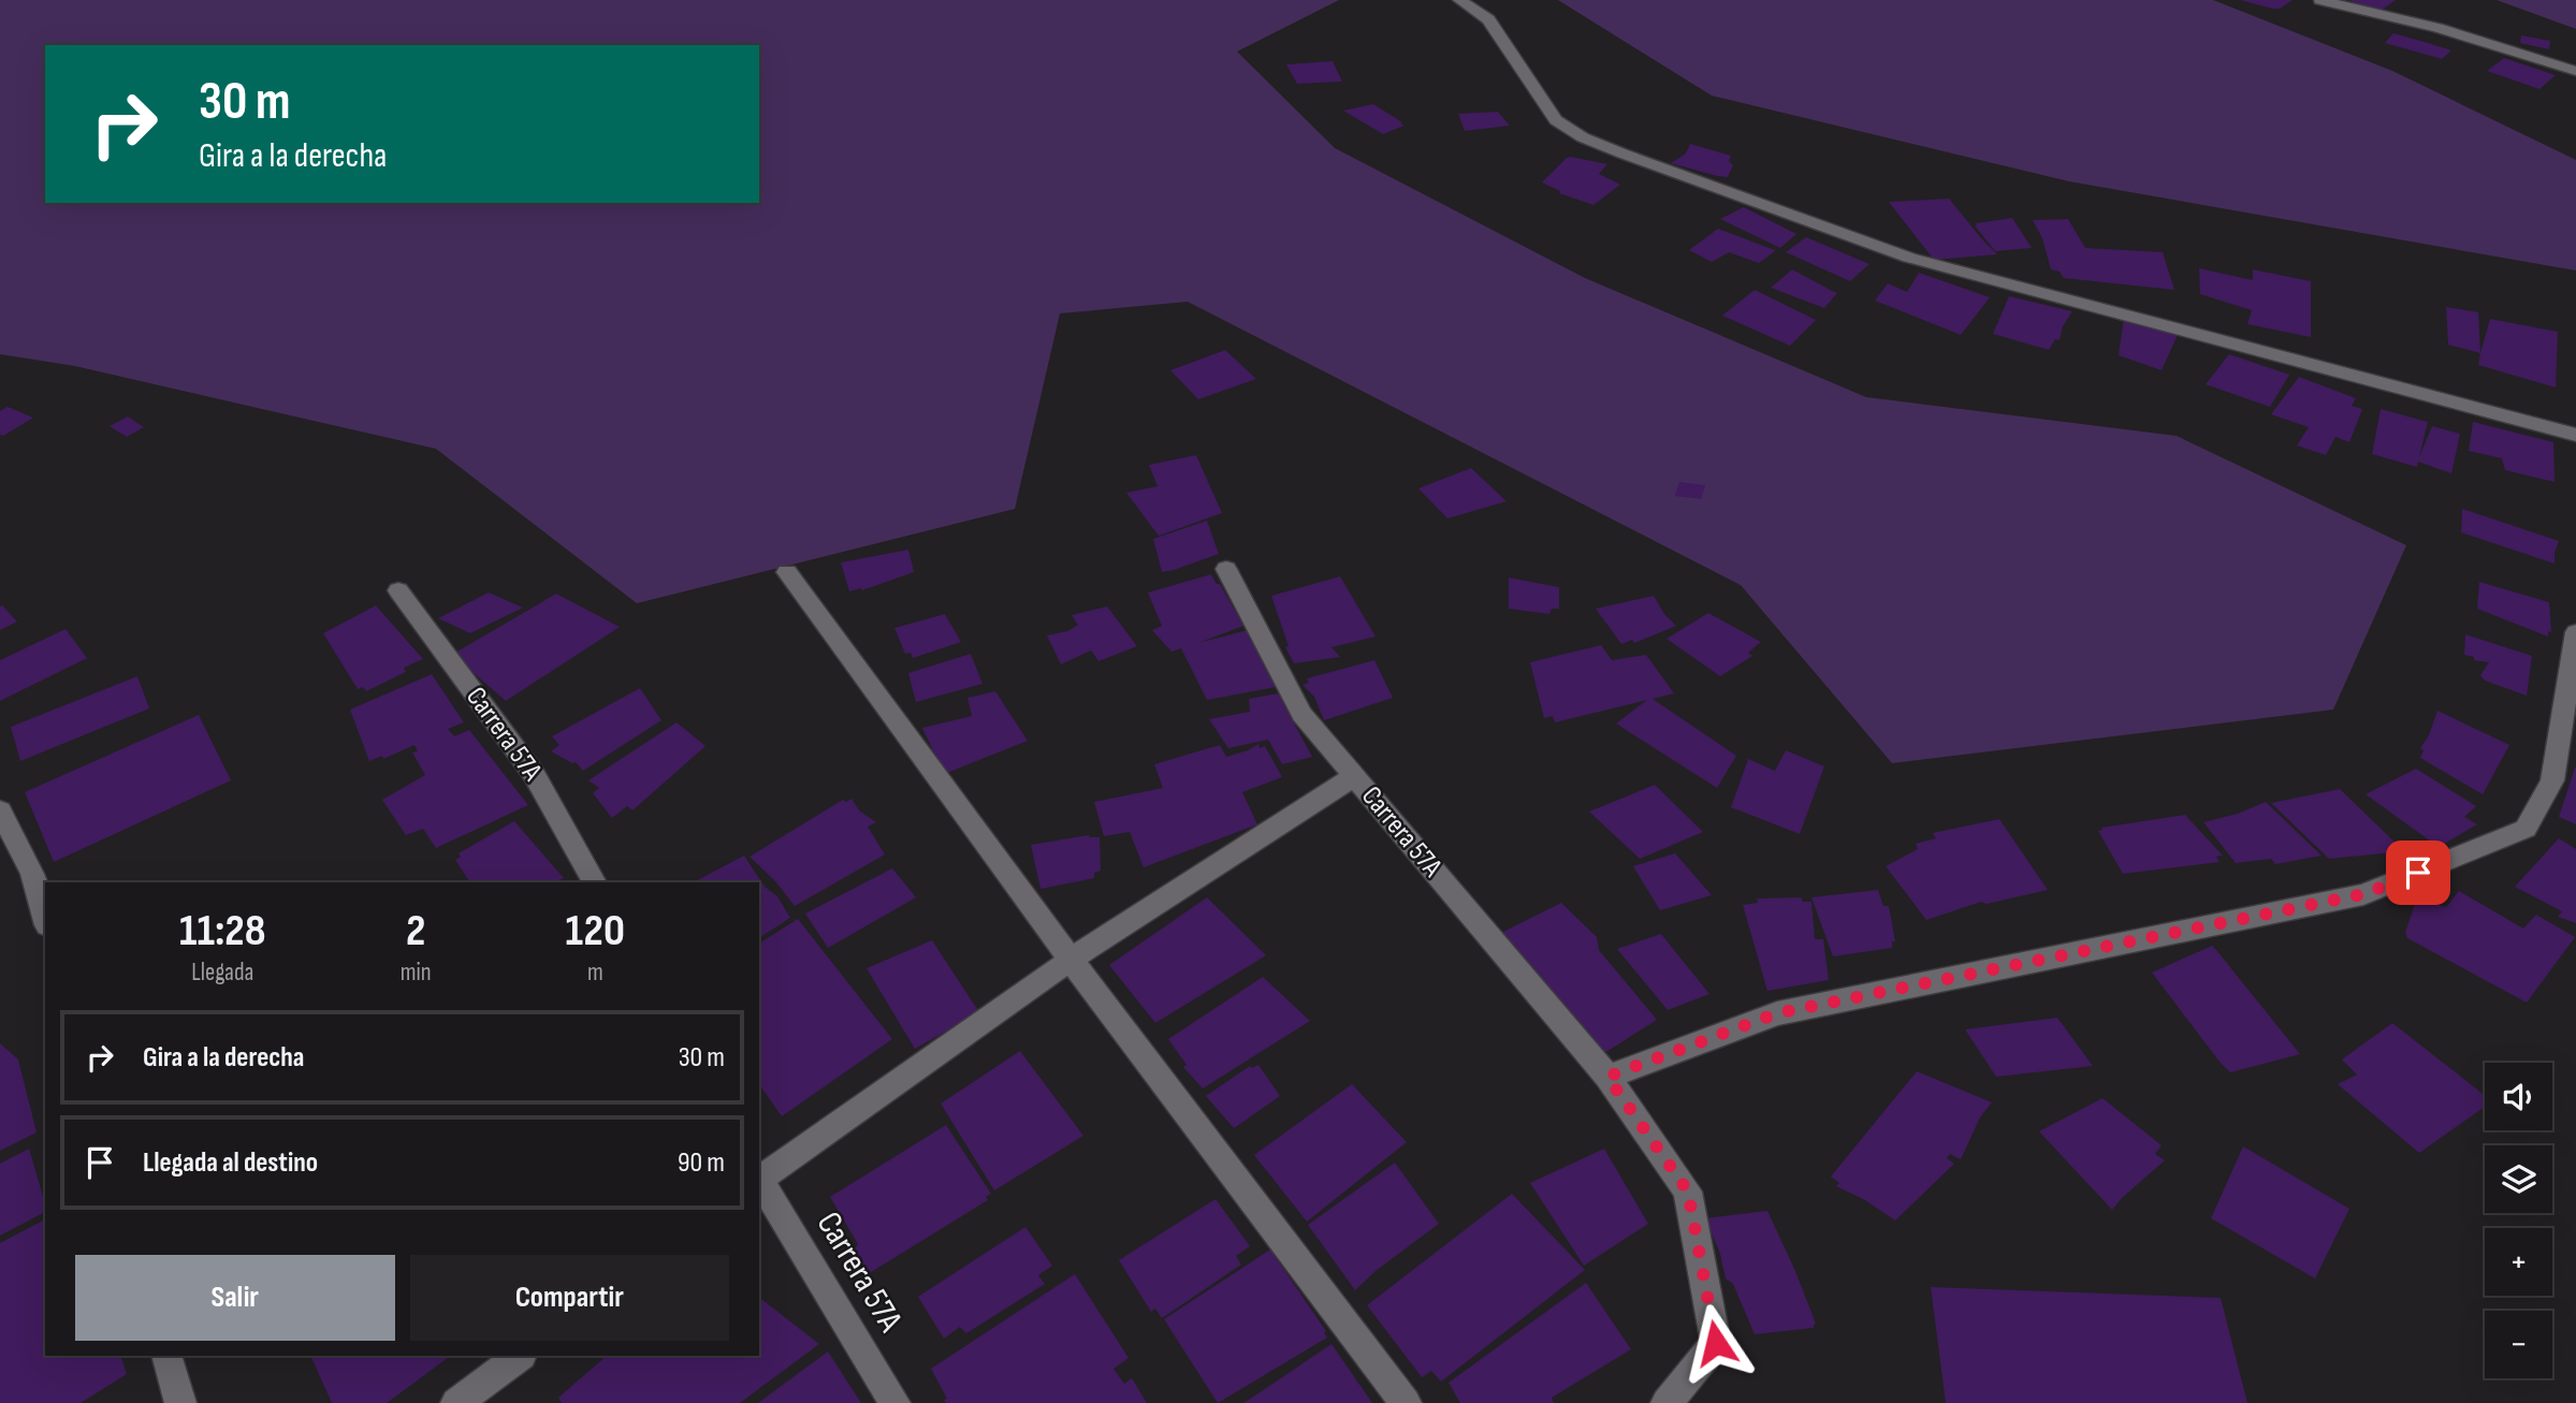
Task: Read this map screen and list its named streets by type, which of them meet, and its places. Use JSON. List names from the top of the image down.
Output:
{
  "streets": {
    "street": ["Carrera 57A"]
  },
  "page": {
    "turn": ["30 m", "Gira a la derecha"],
    "eta": [
      "11:28",
      "Llegada",
      "2",
      "min",
      "120",
      "m"
    ],
    "list": [
      {
        "name": "Gira a la derecha",
        "value": "30 m"
      },
      {
        "name": "Llegada al destino",
        "value": "90 m"
      }
    ],
    "map_buttons": ["+", "−"],
    "buttons": ["Salir", "Compartir"]
  }
}
